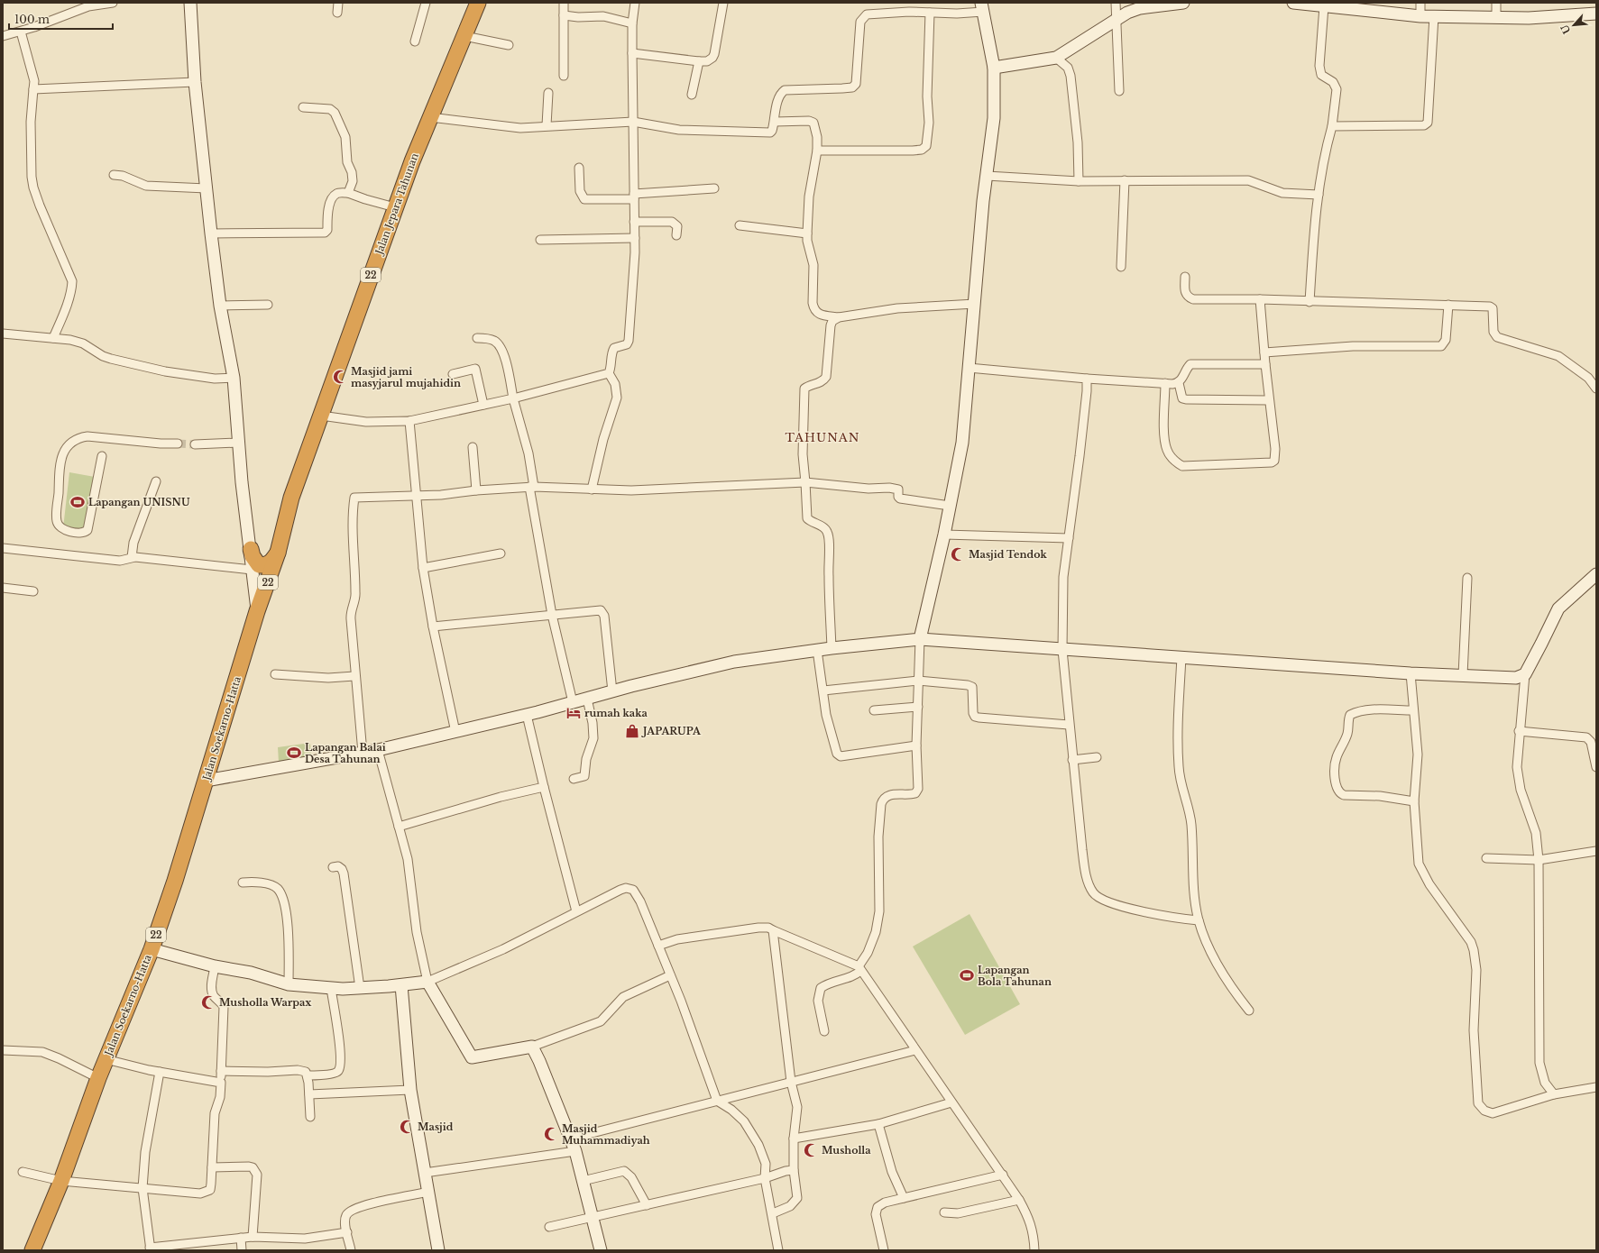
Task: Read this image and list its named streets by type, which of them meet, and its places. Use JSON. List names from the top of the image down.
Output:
{
  "streets": {
    "highway": ["Jalan Jepara Tahunan", "22", "Jalan Soekarno-Hatta"]
  },
  "crossings": [
    ["Jalan Jepara Tahunan", "22"],
    ["22", "Jalan Soekarno-Hatta"]
  ],
  "districts": ["TAHUNAN"],
  "places": {
    "mosque": [
      "Masjid jami masyjarul mujahidin",
      "Masjid Tendok",
      "Musholla Warpax",
      "Masjid",
      "Masjid Muhammadiyah",
      "Musholla"
    ],
    "sports": ["Lapangan UNISNU", "Lapangan Balai Desa Tahunan", "Lapangan Bola Tahunan"],
    "hotel": ["rumah kaka"],
    "shop": ["JAPARUPA"]
  },
  "scale_bar": "100 m",
  "north": "bottom left"
}
